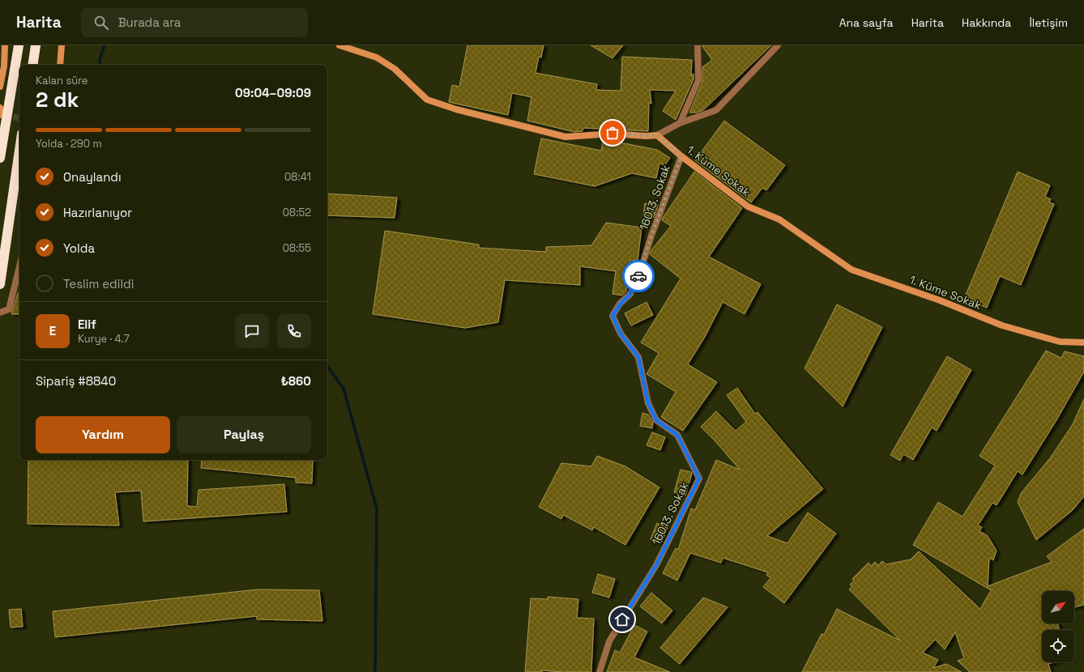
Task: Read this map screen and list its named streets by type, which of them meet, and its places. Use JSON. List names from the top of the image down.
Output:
{
  "streets": {
    "street": ["1. Küme Sokak", "16013. Sokak"]
  },
  "crossings": [
    ["1. Küme Sokak", "16013. Sokak"]
  ],
  "north": "top right",
  "page": {
    "header": "Harita",
    "search": "Burada ara",
    "nav": [
      "Ana sayfa",
      "Harita",
      "Hakkında",
      "İletişim"
    ],
    "heading": ["2 dk", "Kalan süre", "09:04–09:09"],
    "panel": [
      "Elif",
      "Kurye · 4.7",
      "Sipariş #8840",
      "₺860"
    ],
    "bar": "Yolda · 290 m",
    "list": [
      ["Onaylandı", "08:41"],
      ["Hazırlanıyor", "08:52"],
      ["Yolda", "08:55"],
      "Teslim edildi"
    ],
    "round": "E",
    "buttons": ["Yardım", "Paylaş"]
  }
}
